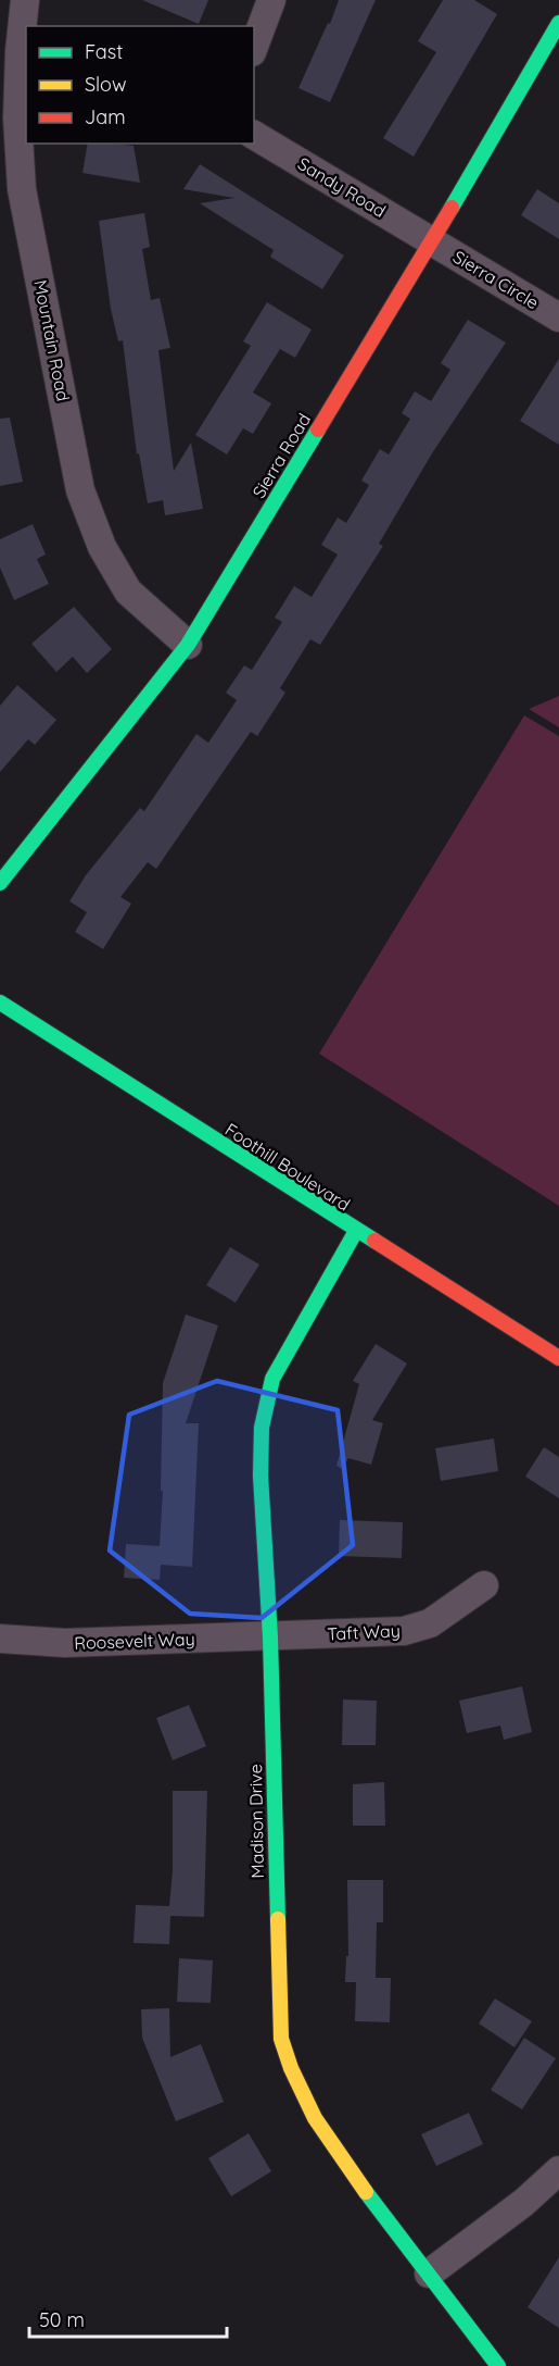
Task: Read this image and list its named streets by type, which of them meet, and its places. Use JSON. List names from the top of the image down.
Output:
{
  "streets": {
    "street": [
      "Sandy Road",
      "Sierra Circle",
      "Mountain Road",
      "Sierra Road",
      "Foothill Boulevard",
      "Taft Way",
      "Roosevelt Way",
      "Madison Drive"
    ]
  },
  "crossings": [
    ["Sandy Road", "Sierra Circle"],
    ["Sandy Road", "Sierra Road"],
    ["Sierra Circle", "Sierra Road"],
    ["Mountain Road", "Sierra Road"],
    ["Foothill Boulevard", "Madison Drive"],
    ["Taft Way", "Roosevelt Way"],
    ["Taft Way", "Madison Drive"],
    ["Roosevelt Way", "Madison Drive"]
  ],
  "legend": ["Fast", "Slow", "Jam"],
  "scale_bar": "50 m"
}
